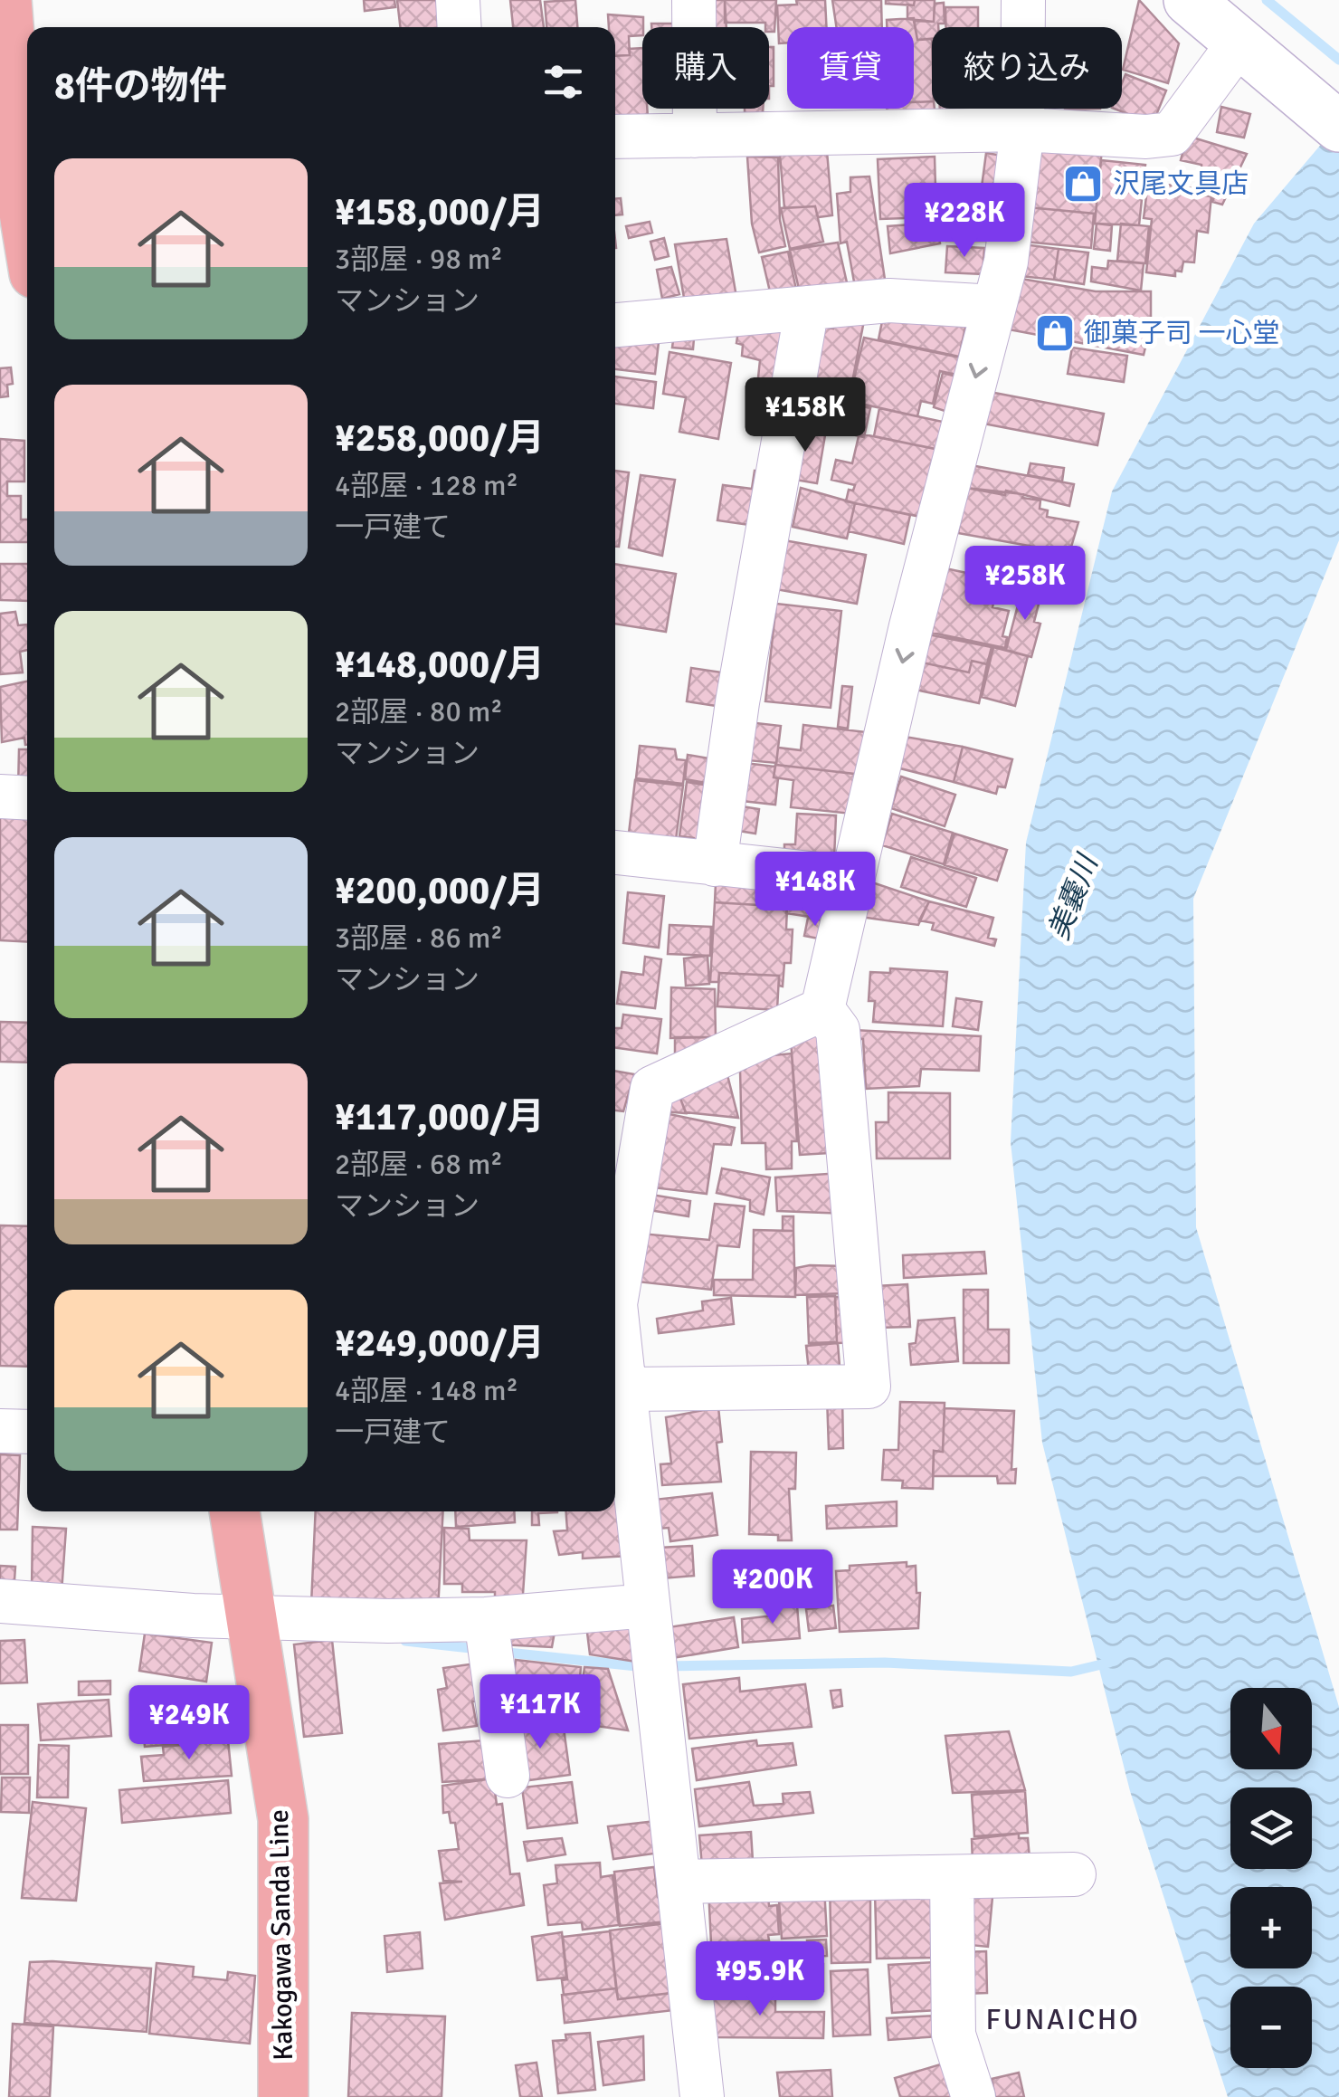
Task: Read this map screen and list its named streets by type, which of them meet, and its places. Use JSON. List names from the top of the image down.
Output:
{
  "streets": {
    "main road": ["Kakogawa Sanda Line"]
  },
  "districts": ["FUNAICHO"],
  "water": ["美嚢川"],
  "places": {
    "shop": ["沢尾文具店", "御菓子司 一心堂"]
  },
  "north": "bottom",
  "page": {
    "chip": ["購入", "賃貸", "絞り込み"],
    "heading": "8件の物件",
    "list": [
      {
        "name": "¥158,000/月",
        "note": "3部屋 · 98 m² · マンション"
      },
      {
        "name": "¥258,000/月",
        "note": "4部屋 · 128 m² · 一戸建て"
      },
      {
        "name": "¥148,000/月",
        "note": "2部屋 · 80 m² · マンション"
      },
      {
        "name": "¥200,000/月",
        "note": "3部屋 · 86 m² · マンション"
      },
      {
        "name": "¥117,000/月",
        "note": "2部屋 · 68 m² · マンション"
      },
      {
        "name": "¥249,000/月",
        "note": "4部屋 · 148 m² · 一戸建て"
      }
    ],
    "price": [
      "¥228K",
      "¥158K",
      "¥258K",
      "¥148K",
      "¥200K",
      "¥117K",
      "¥249K",
      "¥95.9K"
    ],
    "map_buttons": ["+", "−"]
  }
}
